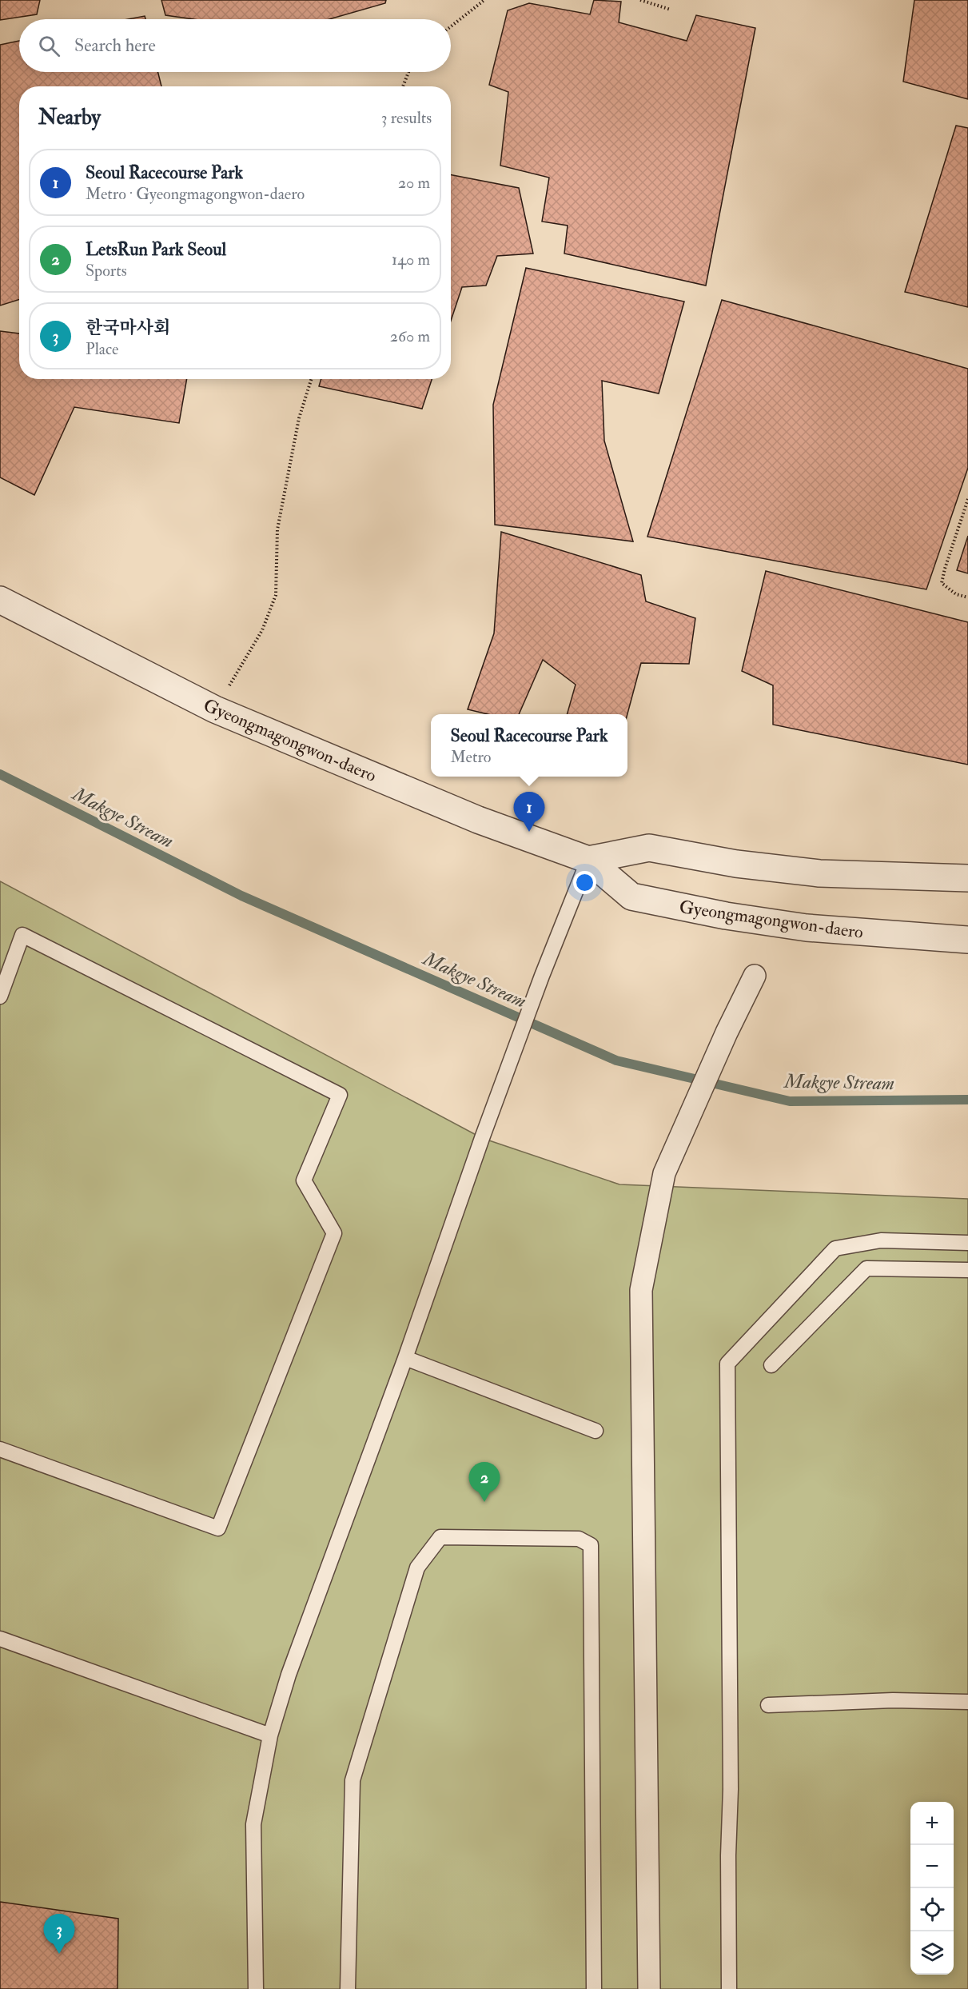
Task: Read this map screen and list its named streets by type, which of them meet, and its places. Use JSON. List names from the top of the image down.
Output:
{
  "streets": {
    "street": ["Gyeongmagongwon-daero"]
  },
  "water": ["Makgye Stream"],
  "page": {
    "search": "Search here",
    "heading": ["Nearby", "3 results"],
    "list": [
      {
        "mark": "1",
        "name": "Seoul Racecourse Park",
        "note": "Metro · Gyeongmagongwon-daero",
        "value": "20 m"
      },
      {
        "mark": "2",
        "name": "LetsRun Park Seoul",
        "note": "Sports",
        "value": "140 m"
      },
      {
        "mark": "3",
        "name": "한국마사회",
        "note": "Place",
        "value": "260 m"
      }
    ],
    "popup": ["Seoul Racecourse Park", "Metro"],
    "pins": ["1", "2", "3"],
    "map_buttons": ["+", "−"]
  }
}
